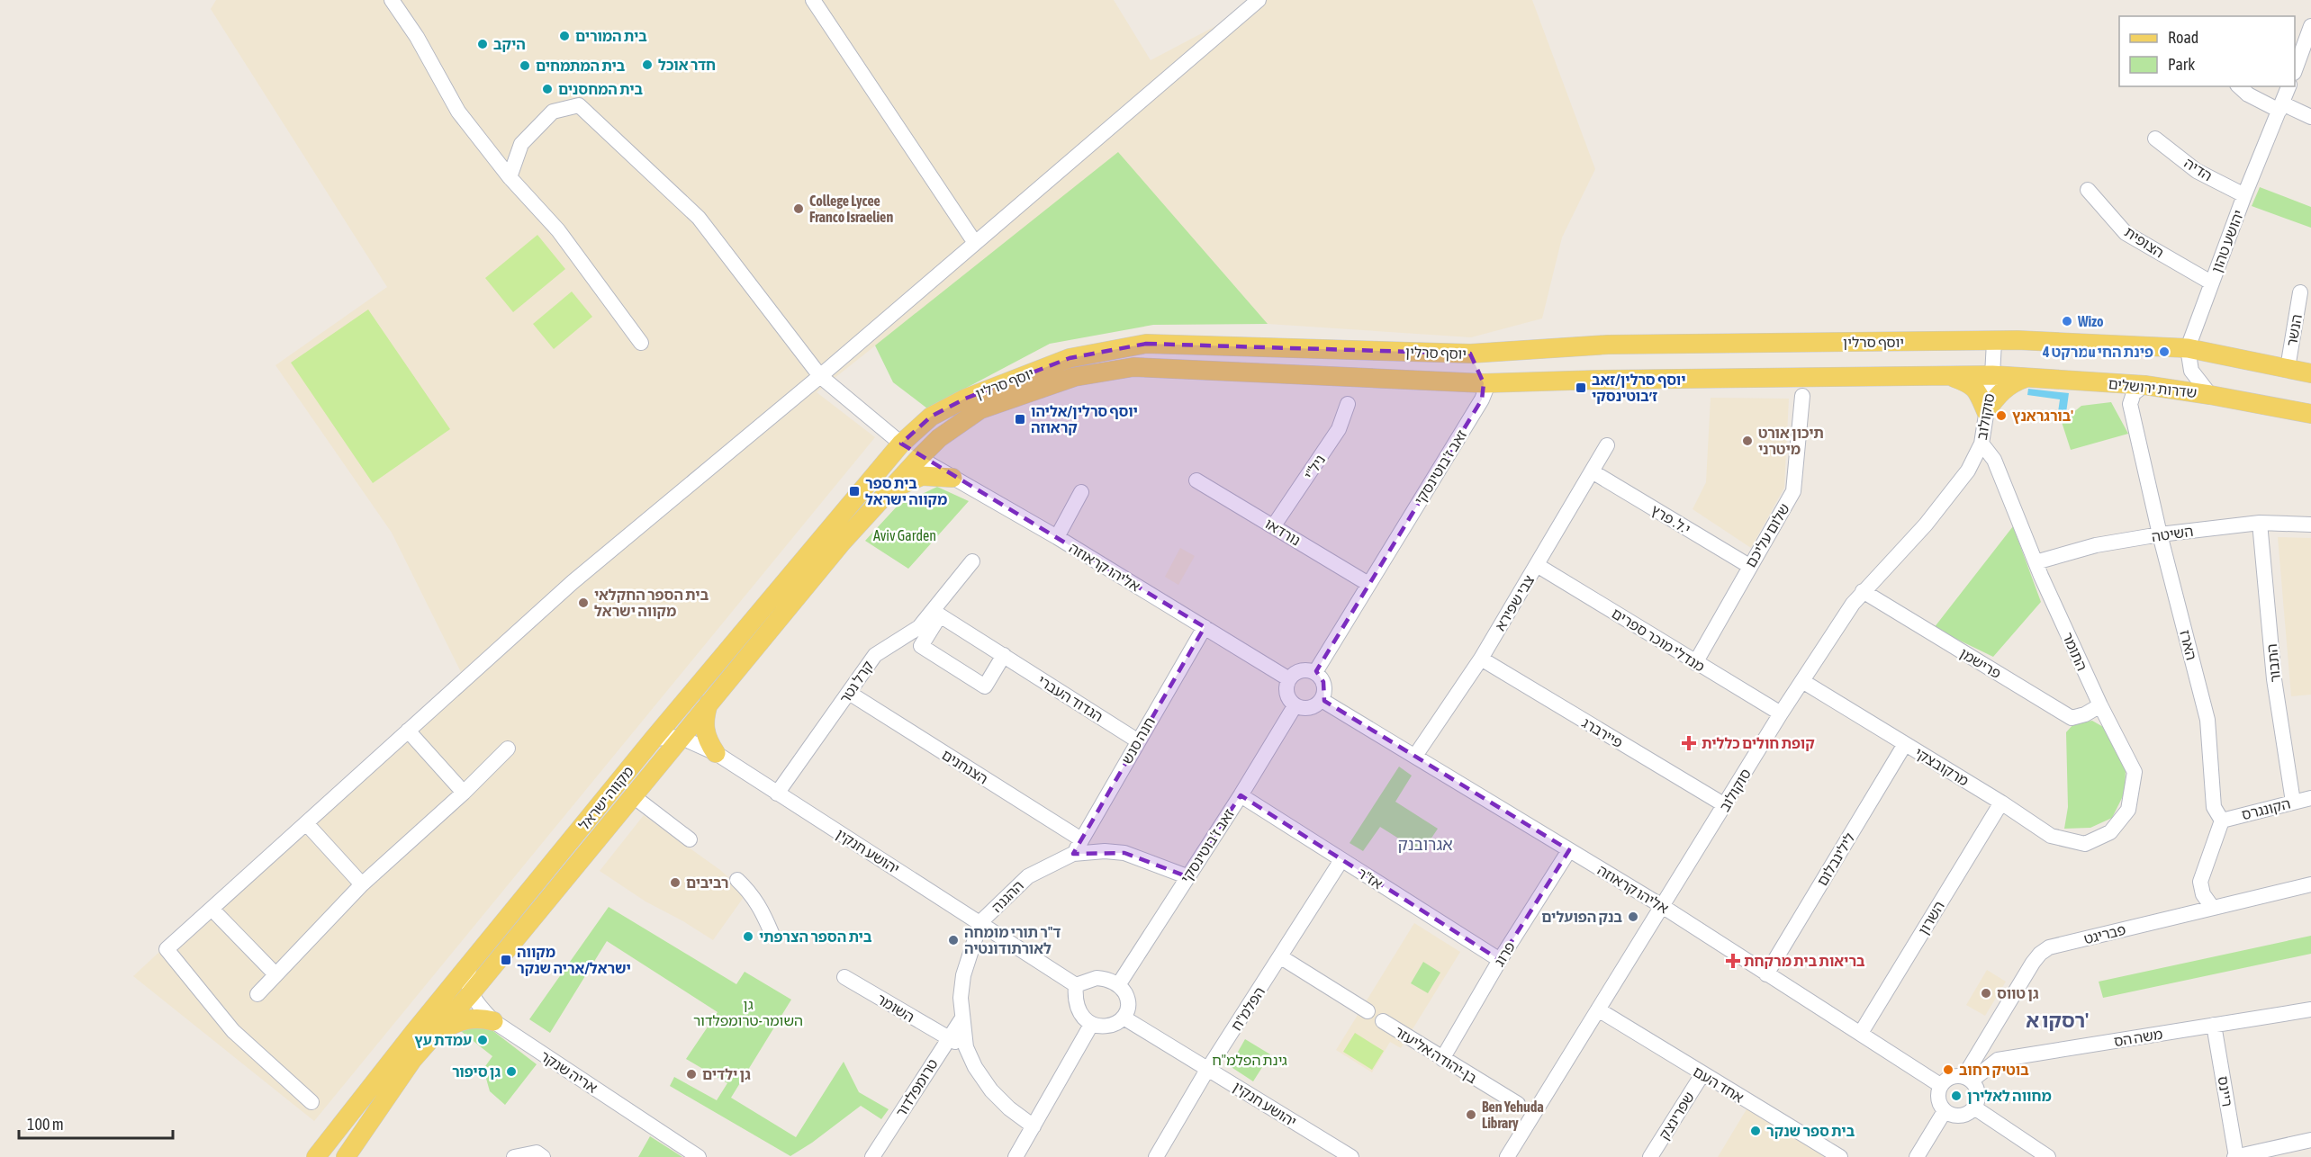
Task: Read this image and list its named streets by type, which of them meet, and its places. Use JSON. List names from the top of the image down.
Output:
{
  "streets": {
    "main road": ["יוסף סרלין", "שדרות ירושלים", "מקווה ישראל"],
    "street": [
      "הדיה",
      "יהושע טהון",
      "הצופית",
      "הנשר",
      "סוקולוב",
      "ניל\"י",
      "זאב ז'בוטינסקי",
      "י.ל. פרץ",
      "נורדאו",
      "השיטה",
      "שלום עליכם",
      "אליהו קראוזה",
      "צבי שפירא",
      "מנדלי מוכר ספרים",
      "הארז",
      "התומר",
      "פרישמן",
      "התבור",
      "קרל נטר",
      "הגדוד העברי",
      "פיירברג",
      "חנה סנש",
      "הצנחנים",
      "מרקובצקי",
      "הקונגרס",
      "יהושע חנקין",
      "לילינבלום",
      "אז\"ר",
      "ההגנה",
      "השרון",
      "פבריגט",
      "פרוג",
      "השומר",
      "הפלמ\"ח",
      "משה הס",
      "בן-יהודה אליעזר",
      "אריה שנקר",
      "אחד העם",
      "טרומפלדור",
      "ריינס",
      "שפרינצק"
    ]
  },
  "crossings": [
    ["הדיה", "יהושע טהון"],
    ["יהושע טהון", "הצופית"],
    ["יוסף סרלין", "שדרות ירושלים"],
    ["יוסף סרלין", "סוקולוב"],
    ["יוסף סרלין", "זאב ז'בוטינסקי"],
    ["יוסף סרלין", "אליהו קראוזה"],
    ["יוסף סרלין", "מקווה ישראל"],
    ["שדרות ירושלים", "סוקולוב"],
    ["שדרות ירושלים", "הארז"],
    ["סוקולוב", "אליהו קראוזה"],
    ["סוקולוב", "מנדלי מוכר ספרים"],
    ["סוקולוב", "התומר"],
    ["סוקולוב", "פרישמן"],
    ["סוקולוב", "פיירברג"],
    ["סוקולוב", "מרקובצקי"],
    ["סוקולוב", "אחד העם"],
    ["ניל\"י", "נורדאו"],
    ["זאב ז'בוטינסקי", "נורדאו"],
    ["זאב ז'בוטינסקי", "אליהו קראוזה"],
    ["זאב ז'בוטינסקי", "יהושע חנקין"],
    ["זאב ז'בוטינסקי", "אז\"ר"],
    ["זאב ז'בוטינסקי", "ההגנה"],
    ["י.ל. פרץ", "שלום עליכם"],
    ["י.ל. פרץ", "צבי שפירא"],
    ["השיטה", "הארז"],
    ["השיטה", "התומר"],
    ["השיטה", "התבור"],
    ["שלום עליכם", "מנדלי מוכר ספרים"],
    ["אליהו קראוזה", "צבי שפירא"],
    ["אליהו קראוזה", "חנה סנש"],
    ["אליהו קראוזה", "מקווה ישראל"],
    ["אליהו קראוזה", "לילינבלום"],
    ["אליהו קראוזה", "השרון"],
    ["אליהו קראוזה", "פבריגט"],
    ["אליהו קראוזה", "פרוג"],
    ["אליהו קראוזה", "משה הס"],
    ["צבי שפירא", "מנדלי מוכר ספרים"],
    ["צבי שפירא", "פיירברג"],
    ["הארז", "הקונגרס"],
    ["התומר", "פרישמן"],
    ["התומר", "מרקובצקי"],
    ["התבור", "הקונגרס"],
    ["קרל נטר", "הצנחנים"],
    ["קרל נטר", "יהושע חנקין"],
    ["הגדוד העברי", "חנה סנש"],
    ["חנה סנש", "הצנחנים"],
    ["חנה סנש", "ההגנה"],
    ["מרקובצקי", "לילינבלום"],
    ["מרקובצקי", "השרון"],
    ["מקווה ישראל", "יהושע חנקין"],
    ["מקווה ישראל", "אריה שנקר"],
    ["יהושע חנקין", "ההגנה"],
    ["יהושע חנקין", "הפלמ\"ח"],
    ["אז\"ר", "פרוג"],
    ["אז\"ר", "הפלמ\"ח"],
    ["ההגנה", "טרומפלדור"],
    ["פבריגט", "משה הס"],
    ["פרוג", "בן-יהודה אליעזר"],
    ["השומר", "טרומפלדור"],
    ["משה הס", "ריינס"],
    ["אחד העם", "שפרינצק"]
  ],
  "districts": ["אגרובנק", "רסקו א'"],
  "parks": ["Aviv Garden", "גן השומר-טרומפלדור", "גינת הפלמ\"ח"],
  "places": {
    "other": [
      "בית המורים",
      "היקב",
      "חדר אוכל",
      "בית המתמחים",
      "בית המחסנים",
      "College Lycee Franco Israelien",
      "Wizo",
      "מרקט 4u פינת החי",
      "בורגראנץ'",
      "תיכון אורט מיטרני",
      "בית הספר החקלאי מקווה ישראל",
      "רביבים",
      "בנק הפועלים",
      "בית הספר הצרפתי",
      "ד\"ר תורי מומחה לאורתודונטיה",
      "גן טווס",
      "עמדת עץ",
      "בוטיק רחוב",
      "גן סיפור",
      "גן ילדים",
      "מחווה לאלירן",
      "Ben Yehuda Library",
      "בית ספר שנקר"
    ],
    "transit": [
      "יוסף סרלין/זאב ז׳בוטינסקי",
      "יוסף סרלין/אליהו קראוזה",
      "בית ספר מקווה ישראל",
      "מקווה ישראל/אריה שנקר"
    ],
    "health": ["קופת חולים כללית", "בריאות בית מרקחת"]
  },
  "legend": ["Road", "Park"],
  "scale_bar": "100 m"
}
